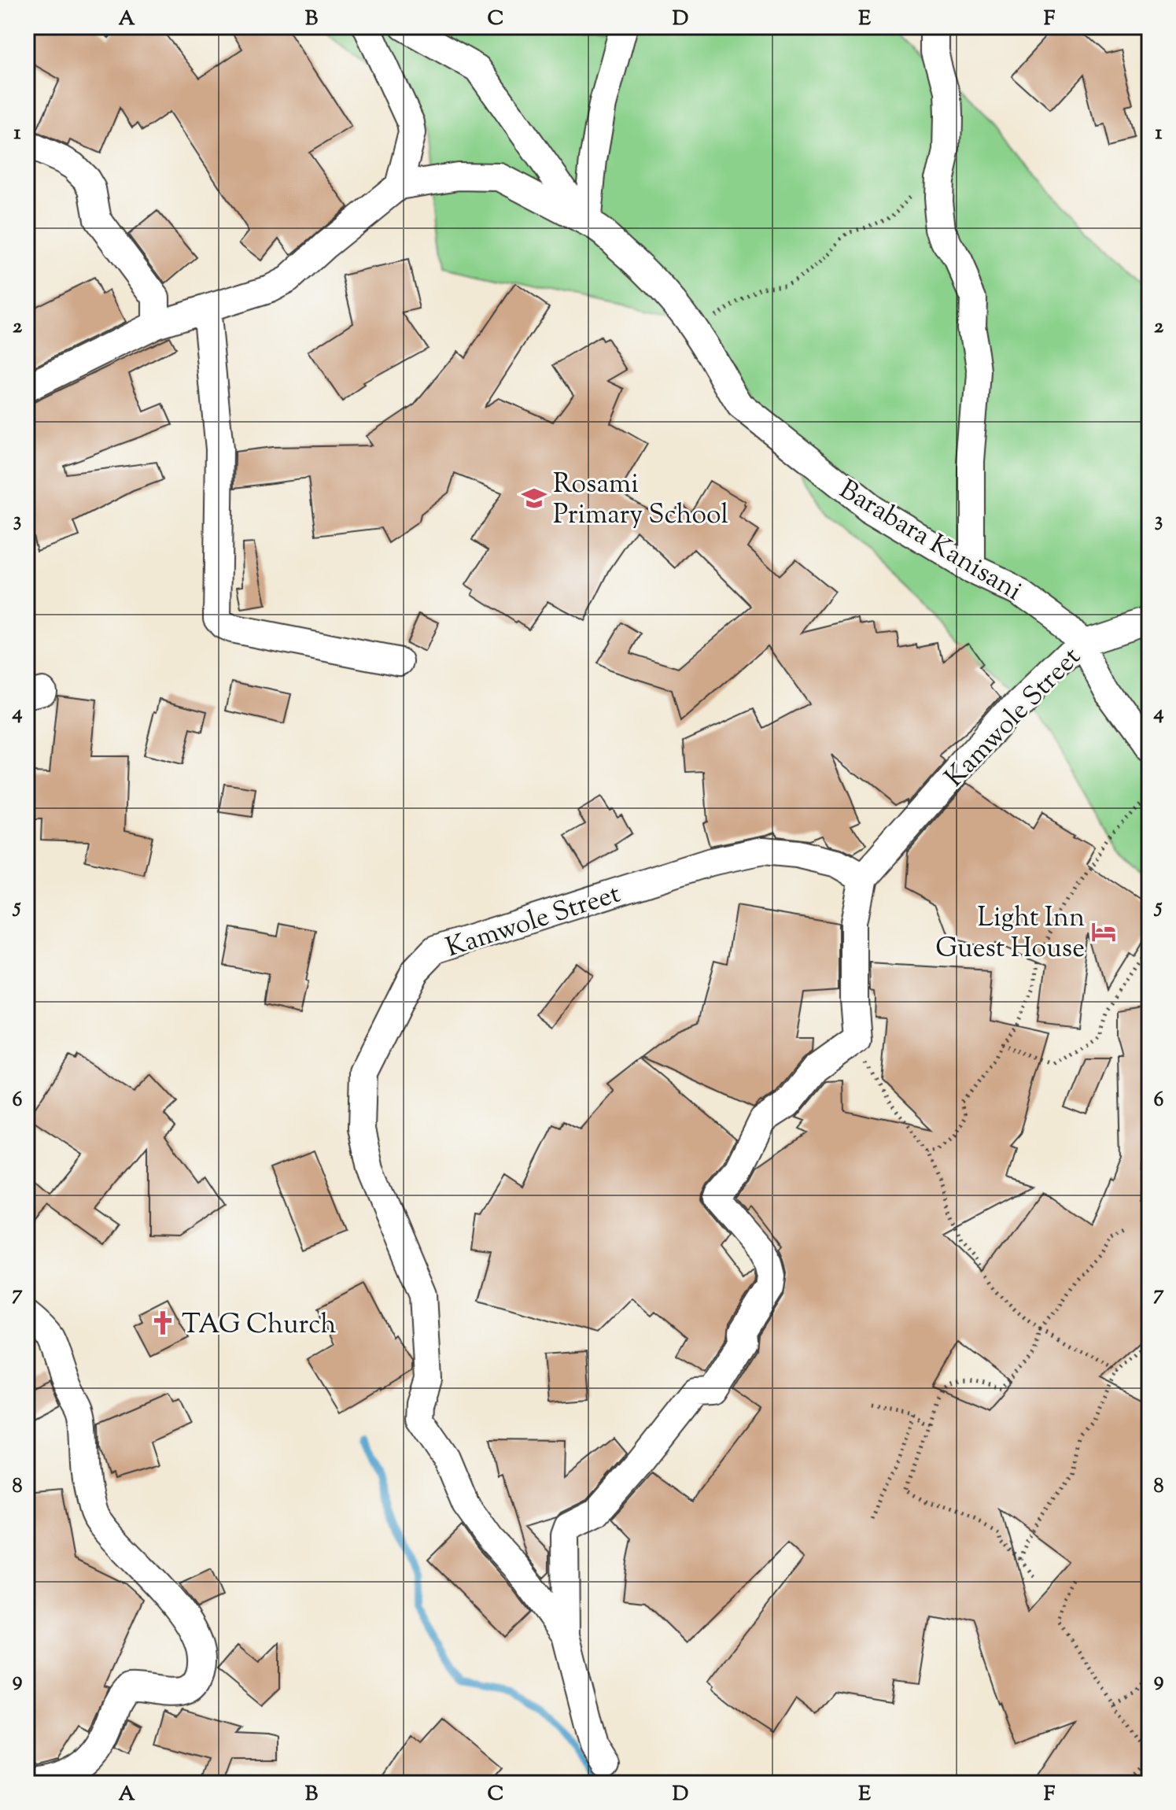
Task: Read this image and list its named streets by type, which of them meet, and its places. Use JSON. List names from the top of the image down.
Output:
{
  "streets": {
    "street": ["Barabara Kanisani", "Kamwole Street"]
  },
  "crossings": [
    ["Barabara Kanisani", "Kamwole Street"]
  ],
  "places": {
    "school or university": ["Rosami Primary School"],
    "hotel": ["Light Inn Guest House"],
    "church": ["TAG Church"]
  },
  "grid": {
    "columns": [
      "A",
      "B",
      "C",
      "D",
      "E",
      "F"
    ],
    "rows": [
      "1",
      "2",
      "3",
      "4",
      "5",
      "6",
      "7",
      "8",
      "9"
    ]
  }
}
